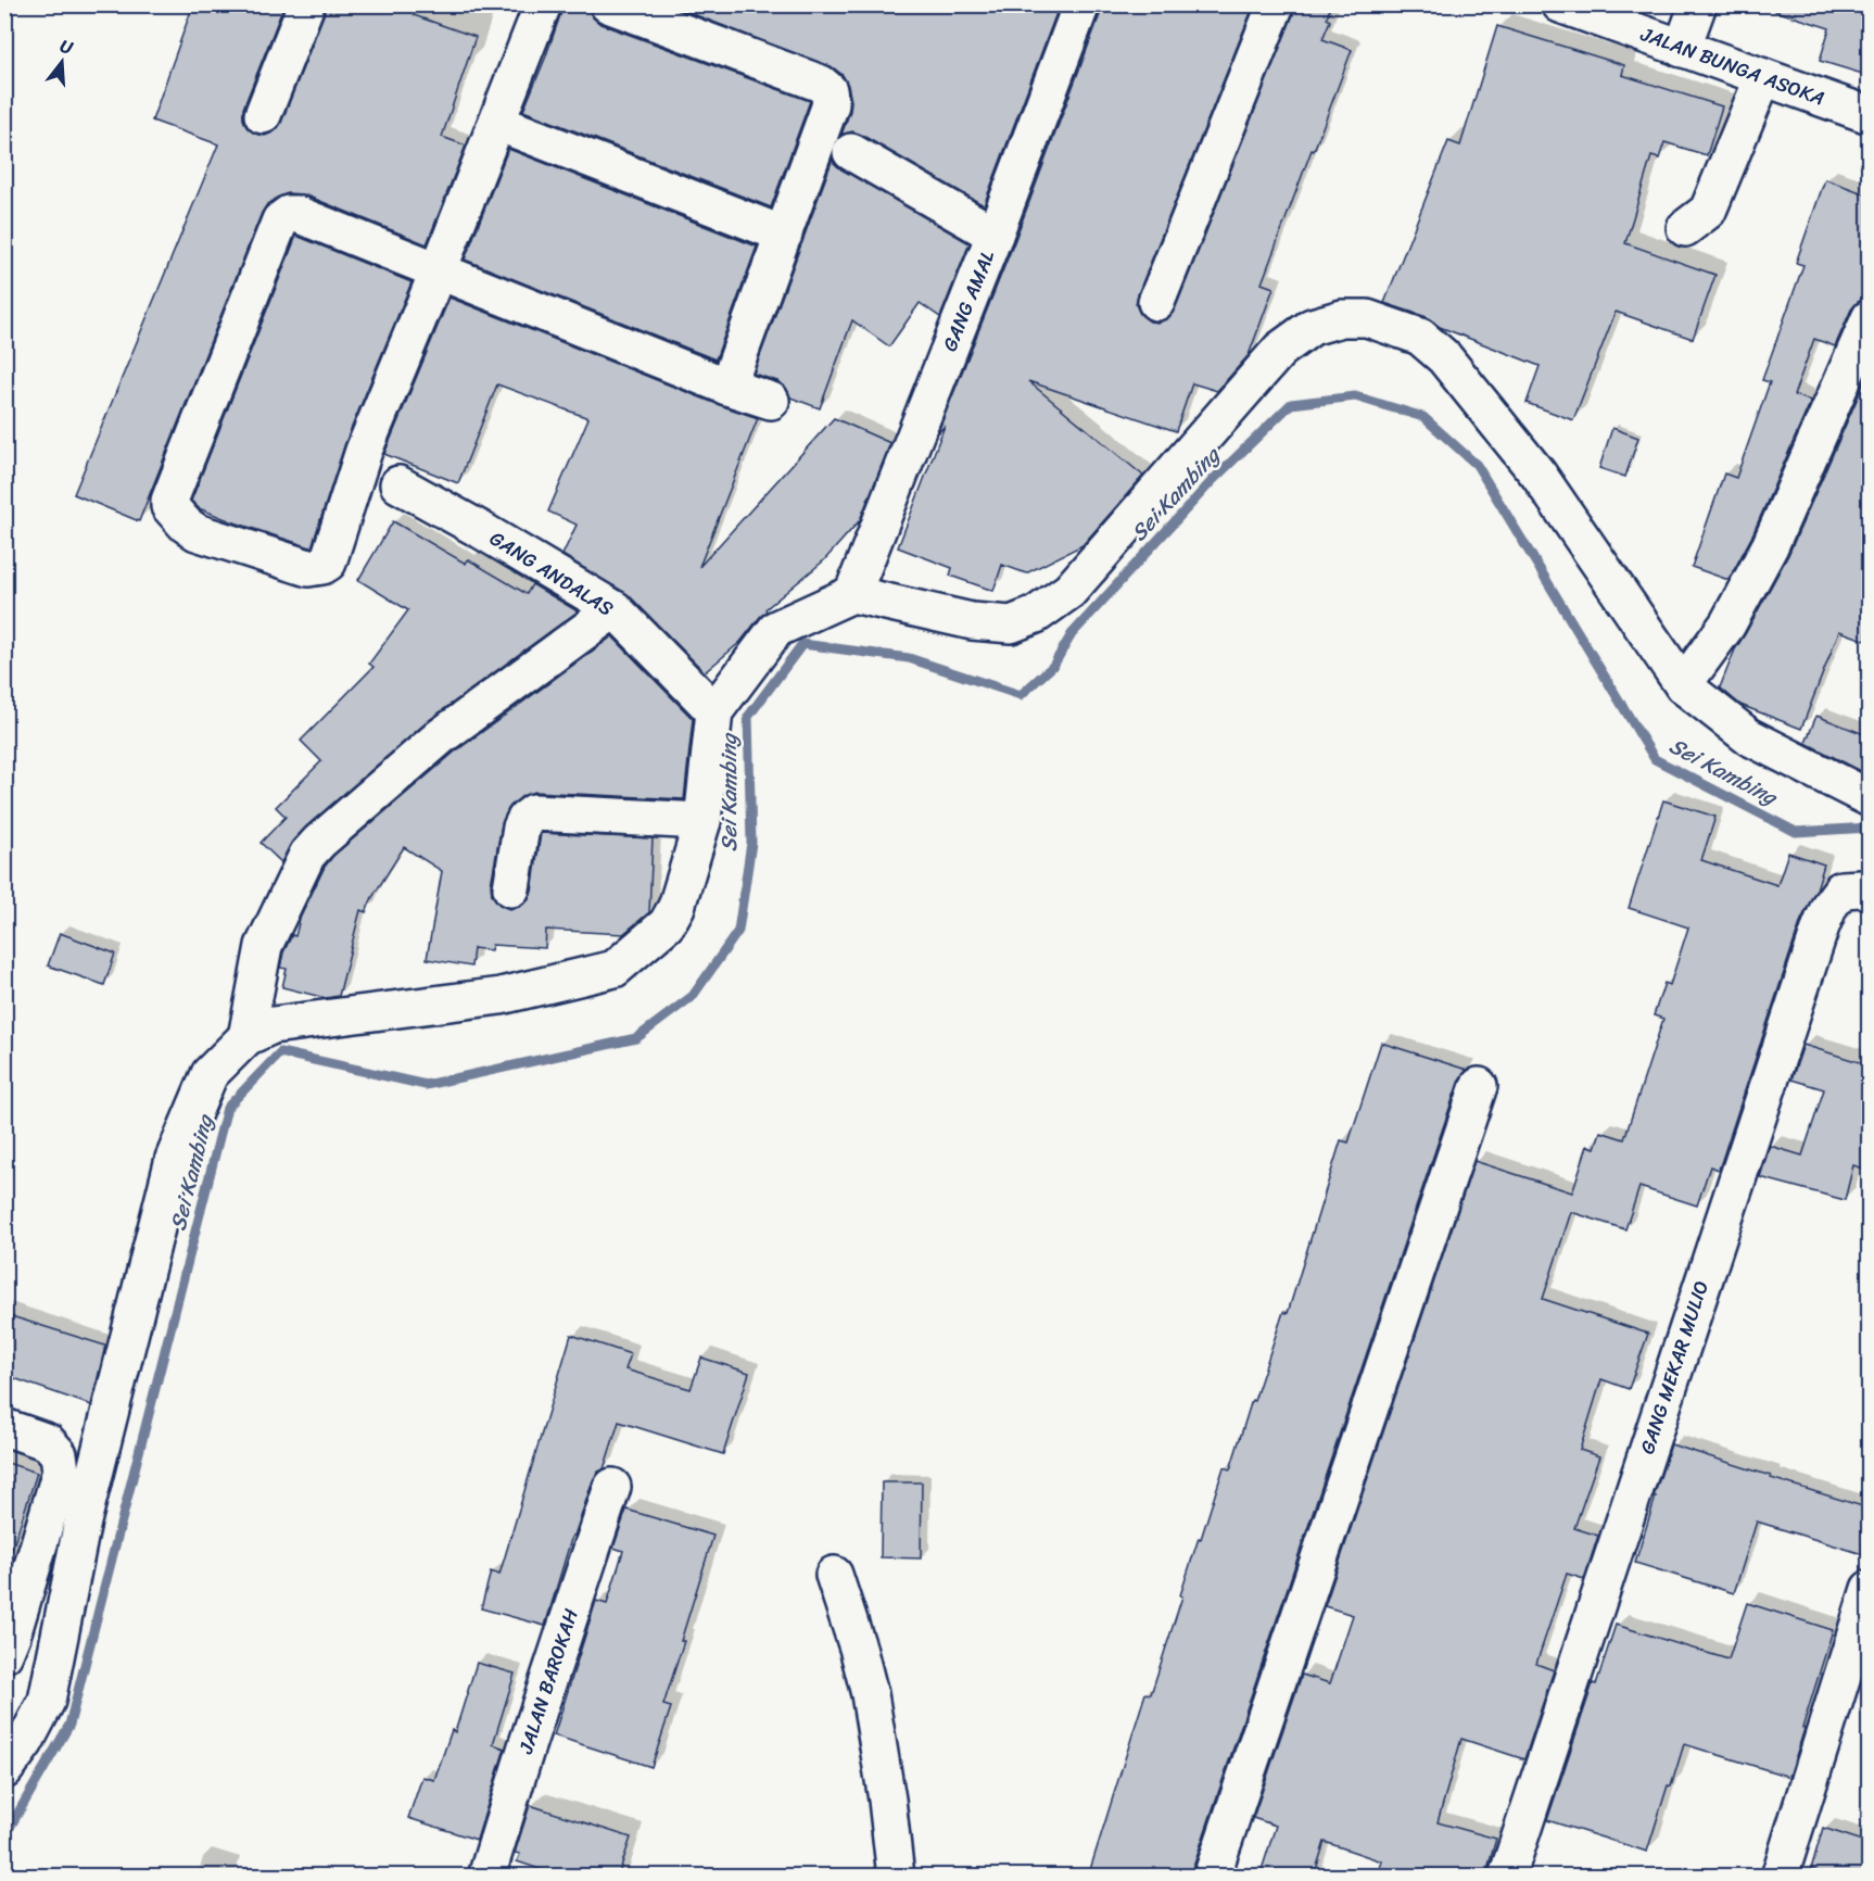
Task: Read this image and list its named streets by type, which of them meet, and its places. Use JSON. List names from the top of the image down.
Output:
{
  "streets": {
    "street": [
      "JALAN BUNGA ASOKA",
      "GANG AMAL",
      "GANG ANDALAS",
      "GANG MEKAR MULIO",
      "JALAN BAROKAH"
    ]
  },
  "water": ["Sei Kambing"],
  "north": "top"
}
